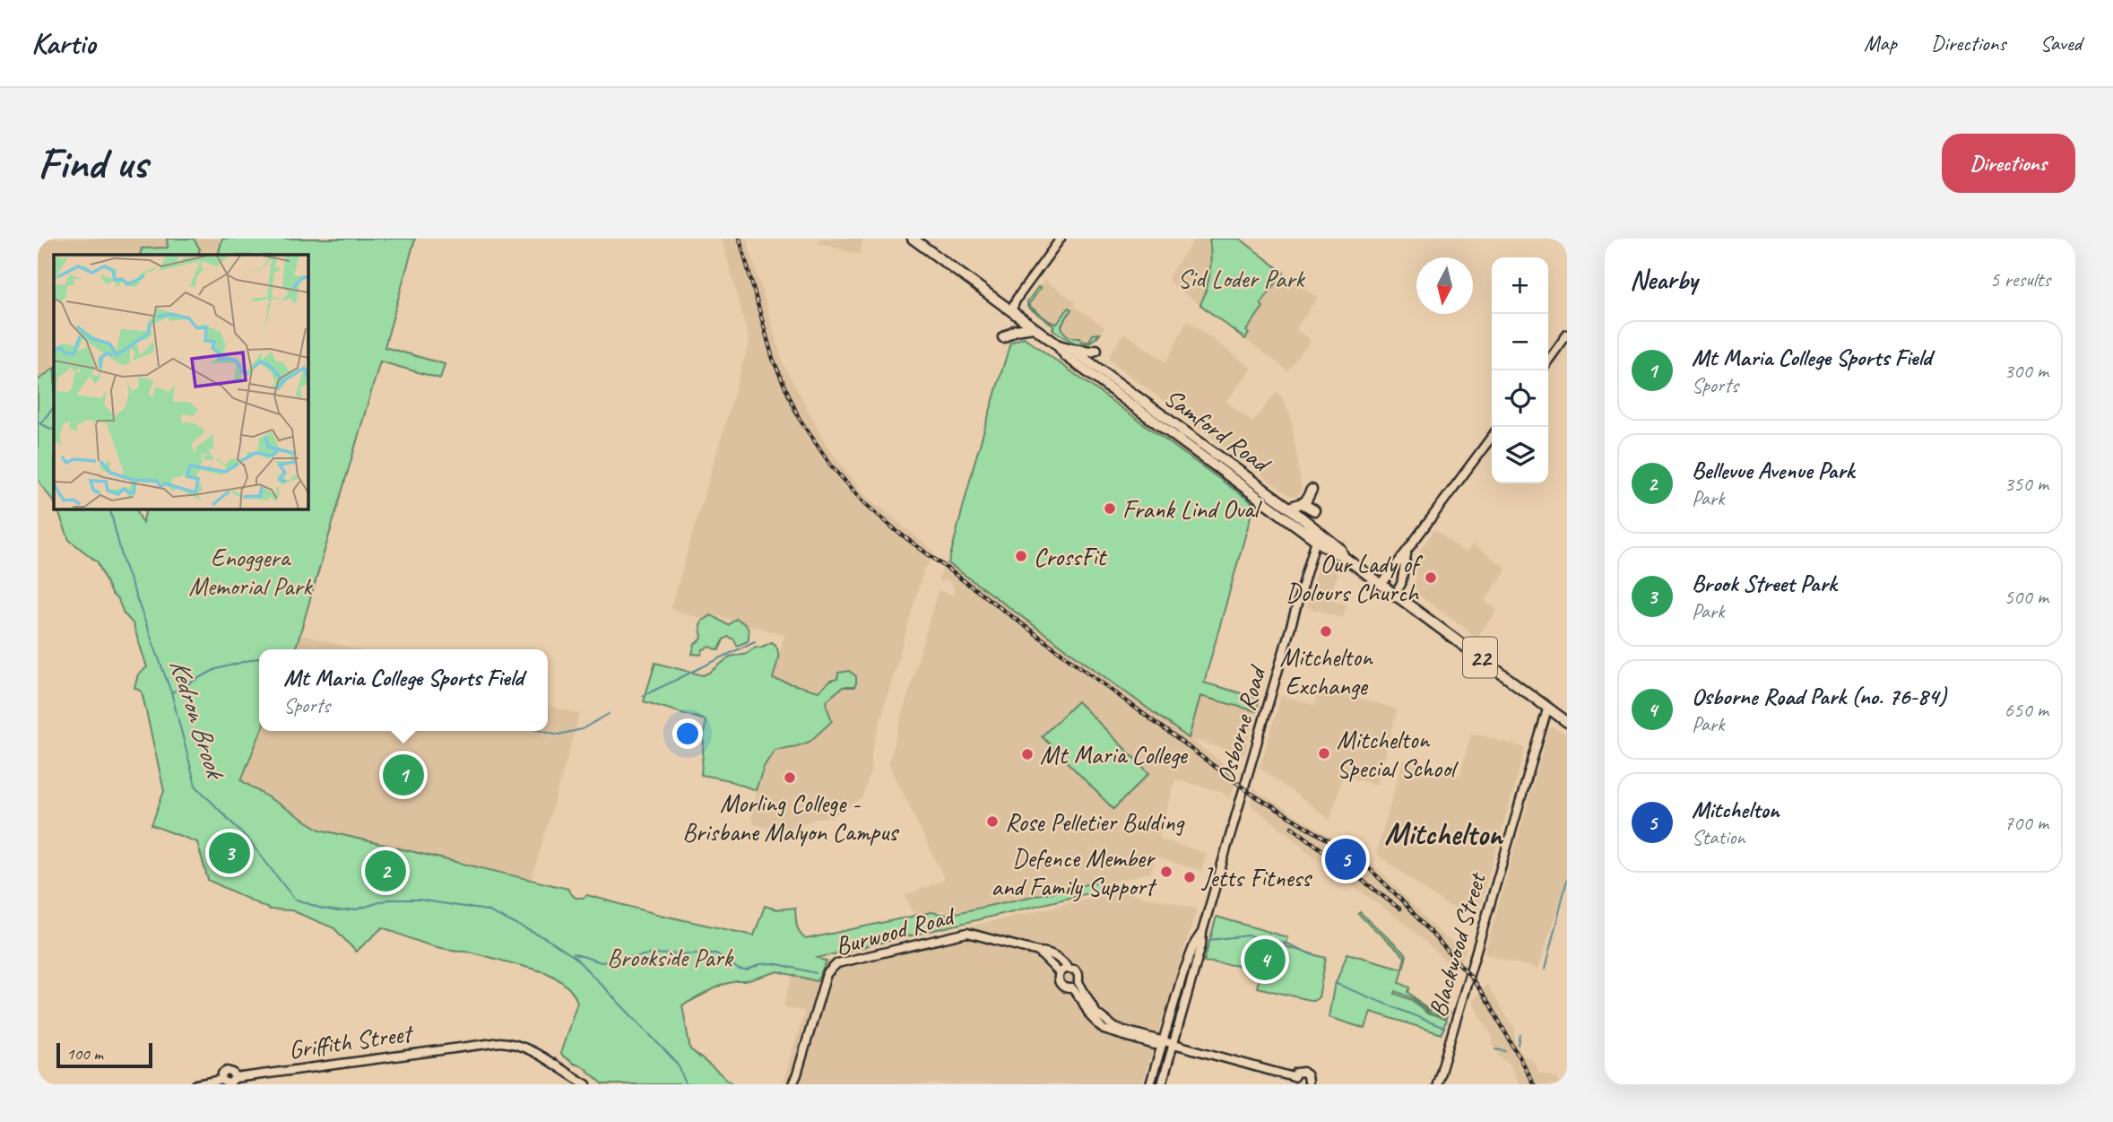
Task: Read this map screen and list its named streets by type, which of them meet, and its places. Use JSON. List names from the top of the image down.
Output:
{
  "streets": {
    "main road": ["Samford Road", "22"],
    "street": [
      "Osborne Road",
      "Burwood Road",
      "Blackwood Street",
      "Griffith Street"
    ]
  },
  "crossings": [
    ["Samford Road", "Osborne Road"],
    ["Samford Road", "Blackwood Street"]
  ],
  "districts": ["Mitchelton"],
  "water": ["Kedron Brook"],
  "parks": ["Sid Loder Park", "Enoggera Memorial Park", "Brookside Park"],
  "places": [
    "Frank Lind Oval",
    "CrossFit",
    "Our Lady of Dolours Church",
    "Mitchelton Exchange",
    "Mitchelton Special School",
    "Mt Maria College",
    "Morling College - Brisbane Malyon Campus",
    "Rose Pelletier Bulding",
    "Defence Member and Family Support",
    "Jetts Fitness"
  ],
  "scale_bar": "100 m",
  "north": "bottom",
  "page": {
    "header": "Kartio",
    "nav": ["Map", "Directions", "Saved"],
    "buttons": "Directions",
    "title": "Find us",
    "heading": ["Nearby", "5 results"],
    "map_buttons": ["+", "−"],
    "list": [
      {
        "mark": "1",
        "name": "Mt Maria College Sports Field",
        "note": "Sports",
        "value": "300 m"
      },
      {
        "mark": "2",
        "name": "Bellevue Avenue Park",
        "note": "Park",
        "value": "350 m"
      },
      {
        "mark": "3",
        "name": "Brook Street Park",
        "note": "Park",
        "value": "500 m"
      },
      {
        "mark": "4",
        "name": "Osborne Road Park (no. 76-84)",
        "note": "Park",
        "value": "650 m"
      },
      {
        "mark": "5",
        "name": "Mitchelton",
        "note": "Station",
        "value": "700 m"
      }
    ],
    "popup": ["Mt Maria College Sports Field", "Sports"],
    "pins": [
      "1",
      "3",
      "5",
      "2",
      "4"
    ],
    "scale": "100 m"
  }
}
